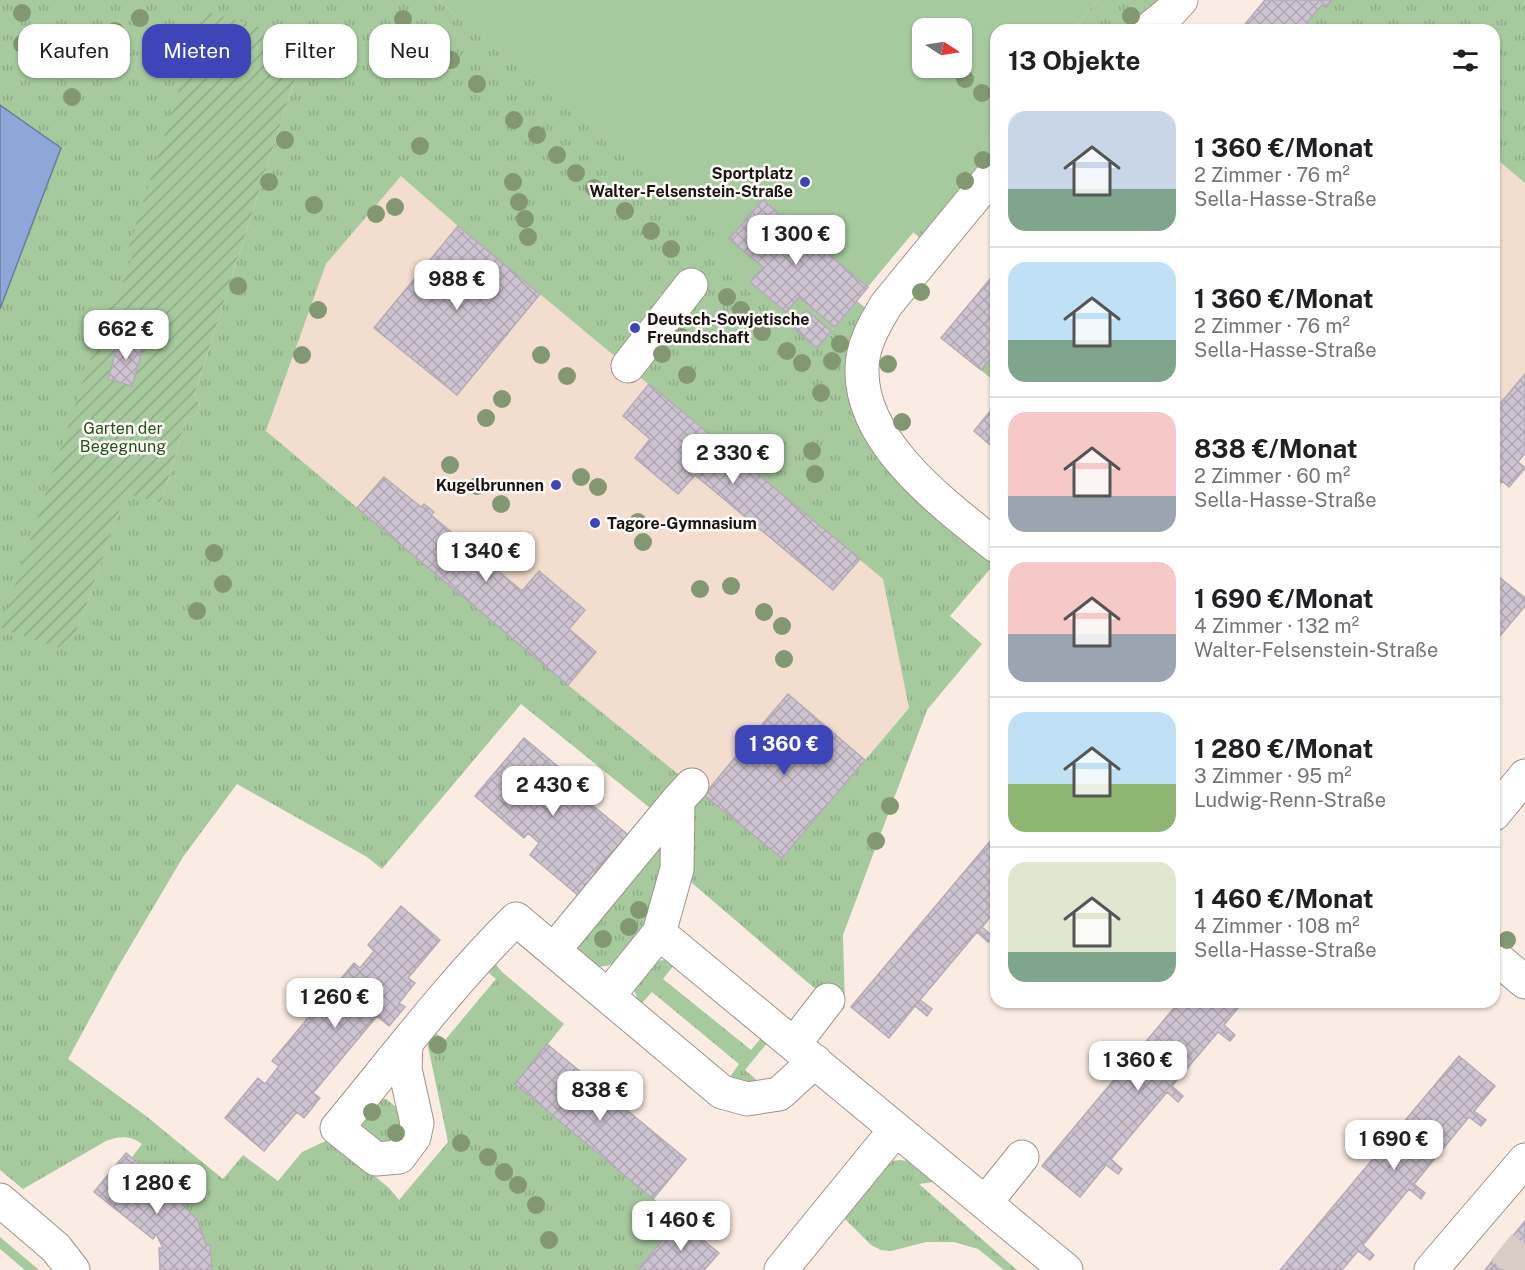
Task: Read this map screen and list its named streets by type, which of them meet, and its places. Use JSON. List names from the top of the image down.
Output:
{
  "parks": ["Garten der Begegnung"],
  "places": [
    "Sportplatz Walter-Felsenstein-Straße",
    "Deutsch-Sowjetische Freundschaft",
    "Kugelbrunnen",
    "Tagore-Gymnasium"
  ],
  "north": "right",
  "page": {
    "chip": [
      "Kaufen",
      "Mieten",
      "Filter",
      "Neu"
    ],
    "heading": "13 Objekte",
    "list": [
      {
        "name": "1 360 €/Monat",
        "note": "2 Zimmer · 76 m² · Sella-Hasse-Straße"
      },
      {
        "name": "1 360 €/Monat",
        "note": "2 Zimmer · 76 m² · Sella-Hasse-Straße"
      },
      {
        "name": "838 €/Monat",
        "note": "2 Zimmer · 60 m² · Sella-Hasse-Straße"
      },
      {
        "name": "1 690 €/Monat",
        "note": "4 Zimmer · 132 m² · Walter-Felsenstein-Straße"
      },
      {
        "name": "1 280 €/Monat",
        "note": "3 Zimmer · 95 m² · Ludwig-Renn-Straße"
      },
      {
        "name": "1 460 €/Monat",
        "note": "4 Zimmer · 108 m² · Sella-Hasse-Straße"
      }
    ],
    "price": [
      "1 300 €",
      "988 €",
      "662 €",
      "2 330 €",
      "1 340 €",
      "1 360 €",
      "2 430 €",
      "1 260 €",
      "1 360 €",
      "838 €",
      "1 690 €",
      "1 280 €",
      "1 460 €"
    ]
  }
}
